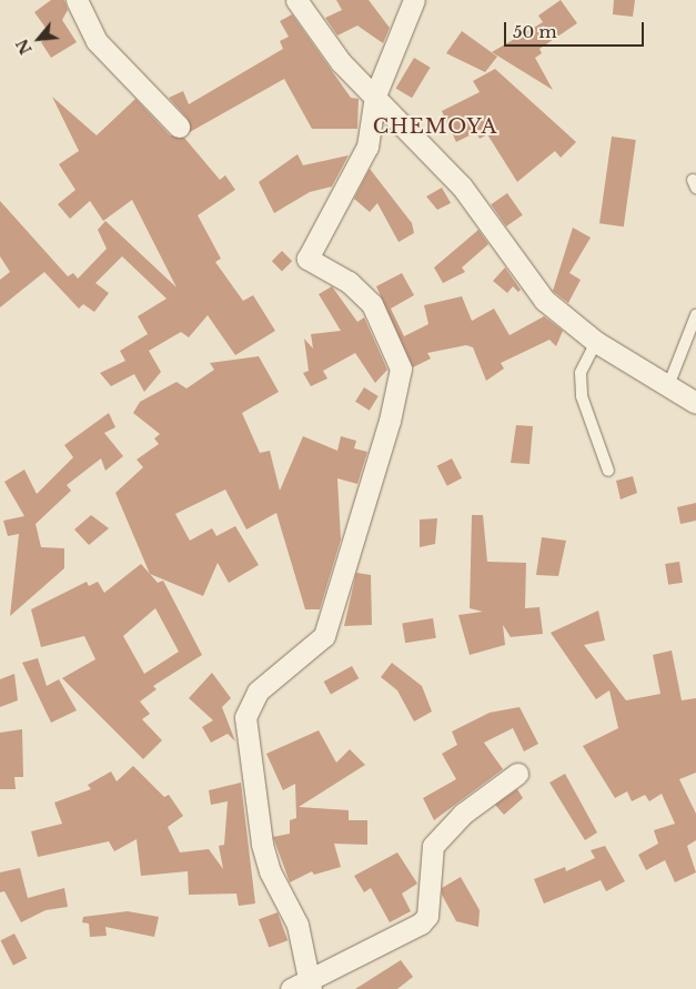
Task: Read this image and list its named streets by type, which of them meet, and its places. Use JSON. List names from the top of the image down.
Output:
{
  "districts": ["CHEMOYA"],
  "scale_bar": "50 m",
  "north": "bottom left"
}
